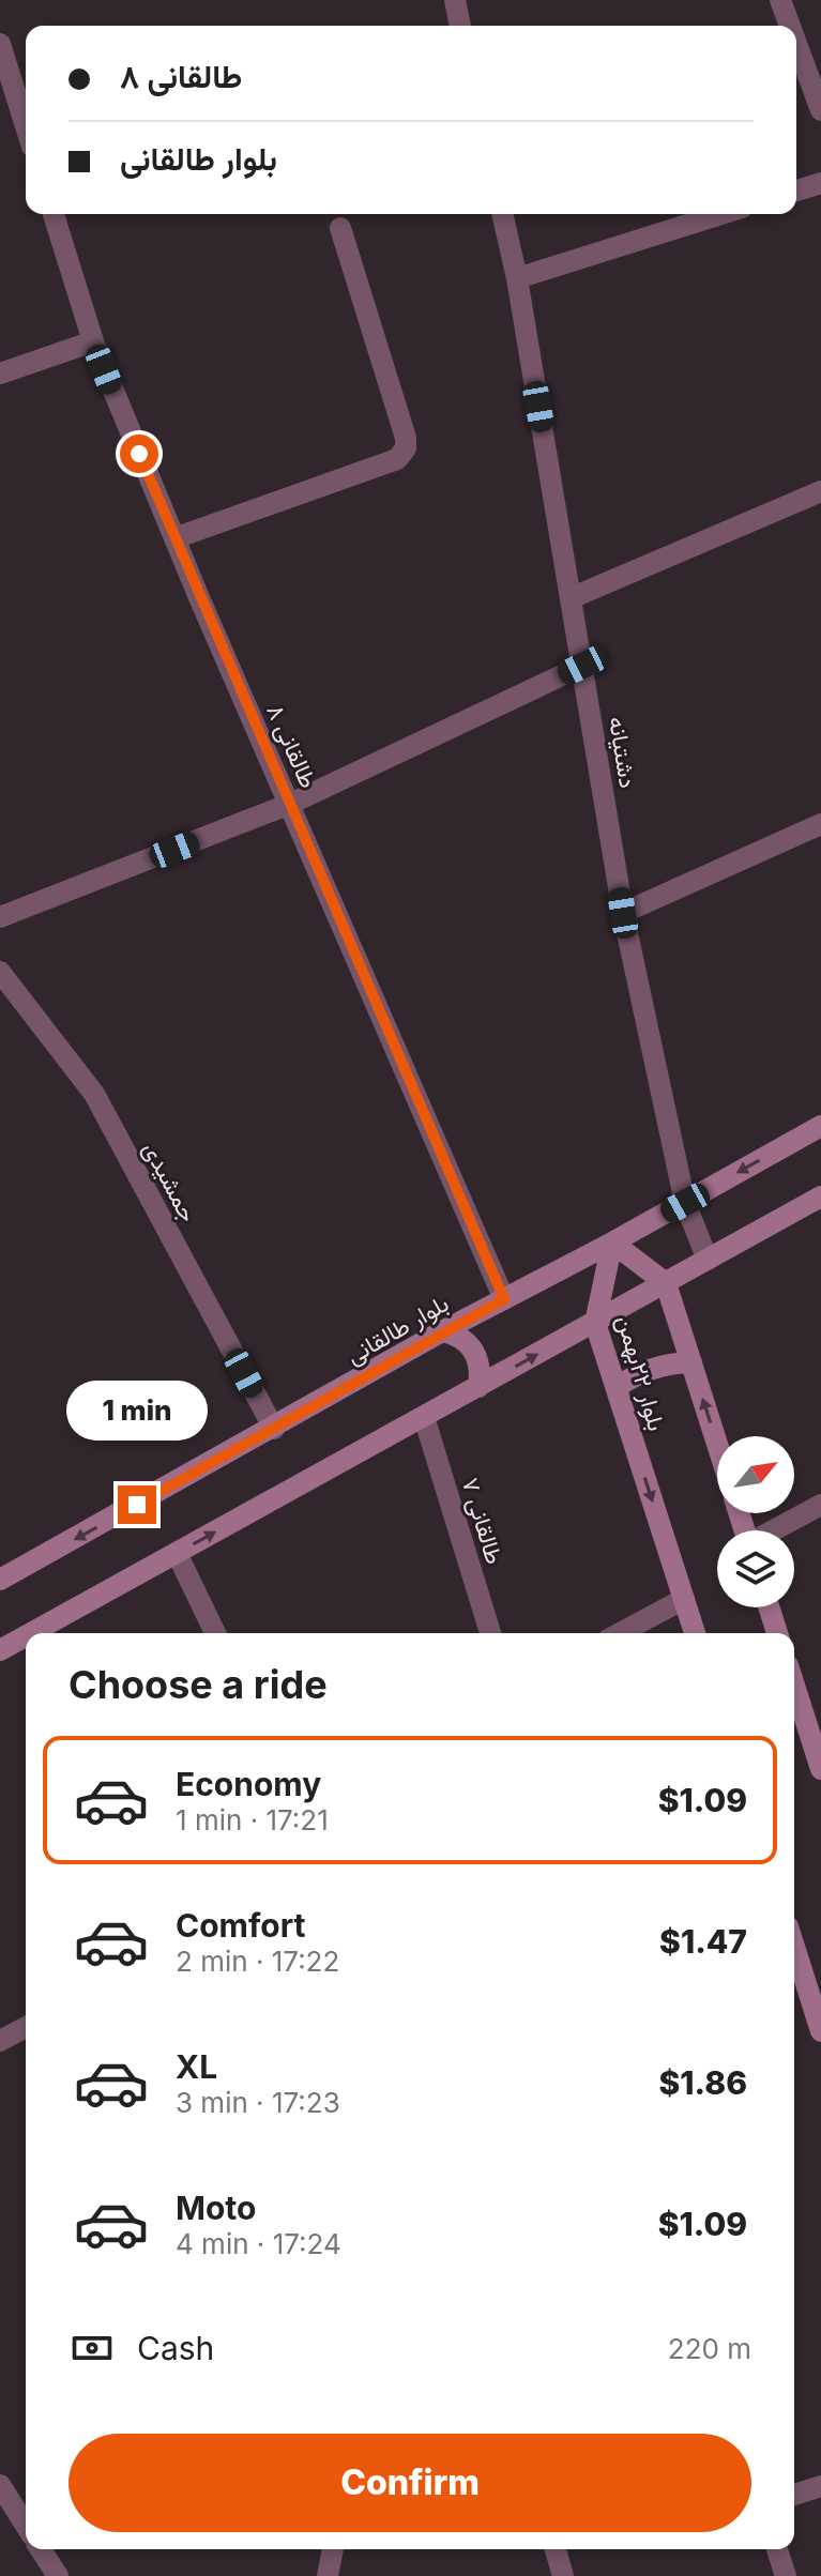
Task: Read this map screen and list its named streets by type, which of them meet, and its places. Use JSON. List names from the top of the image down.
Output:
{
  "streets": {
    "main road": ["بلوار طالقانی", "بلوار ۲۲بهمن"],
    "street": [
      "طالقانی ۸",
      "دشتیانه",
      "جمشیدی",
      "طالقانی ۷"
    ]
  },
  "crossings": [
    ["طالقانی ۸", "بلوار طالقانی"],
    ["دشتیانه", "بلوار طالقانی"],
    ["جمشیدی", "بلوار طالقانی"],
    ["بلوار طالقانی", "بلوار ۲۲بهمن"]
  ],
  "north": "top right",
  "page": {
    "banner": ["طالقانی ۸", "بلوار طالقانی"],
    "bubble": "1 min",
    "heading": "Choose a ride",
    "list": [
      {
        "name": "Economy",
        "note": "1 min · 17:21",
        "value": "$1.09"
      },
      {
        "name": "Comfort",
        "note": "2 min · 17:22",
        "value": "$1.47"
      },
      {
        "name": "XL",
        "note": "3 min · 17:23",
        "value": "$1.86"
      },
      {
        "name": "Moto",
        "note": "4 min · 17:24",
        "value": "$1.09"
      }
    ],
    "pay": ["Cash", "220 m"],
    "buttons": "Confirm"
  }
}
